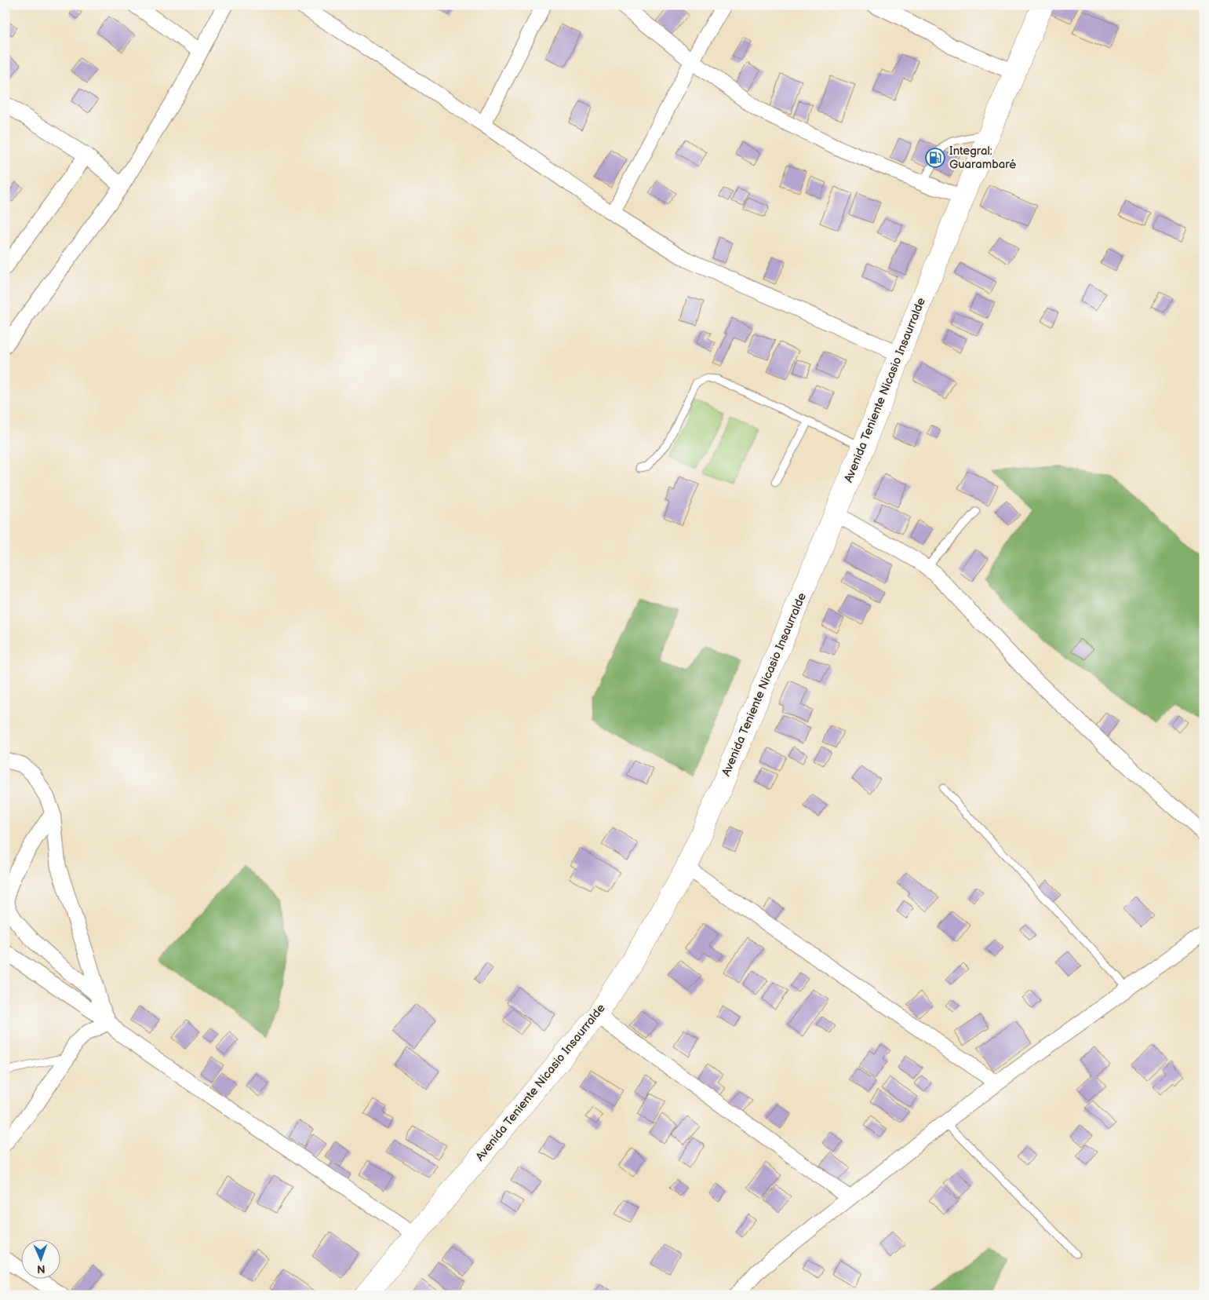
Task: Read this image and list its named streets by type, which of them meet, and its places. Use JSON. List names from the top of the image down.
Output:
{
  "streets": {
    "main road": ["Avenida Teniente Nicasio Insaurralde"]
  },
  "places": {
    "fuel station": ["Integral: Guarambaré"]
  },
  "north": "bottom"
}
